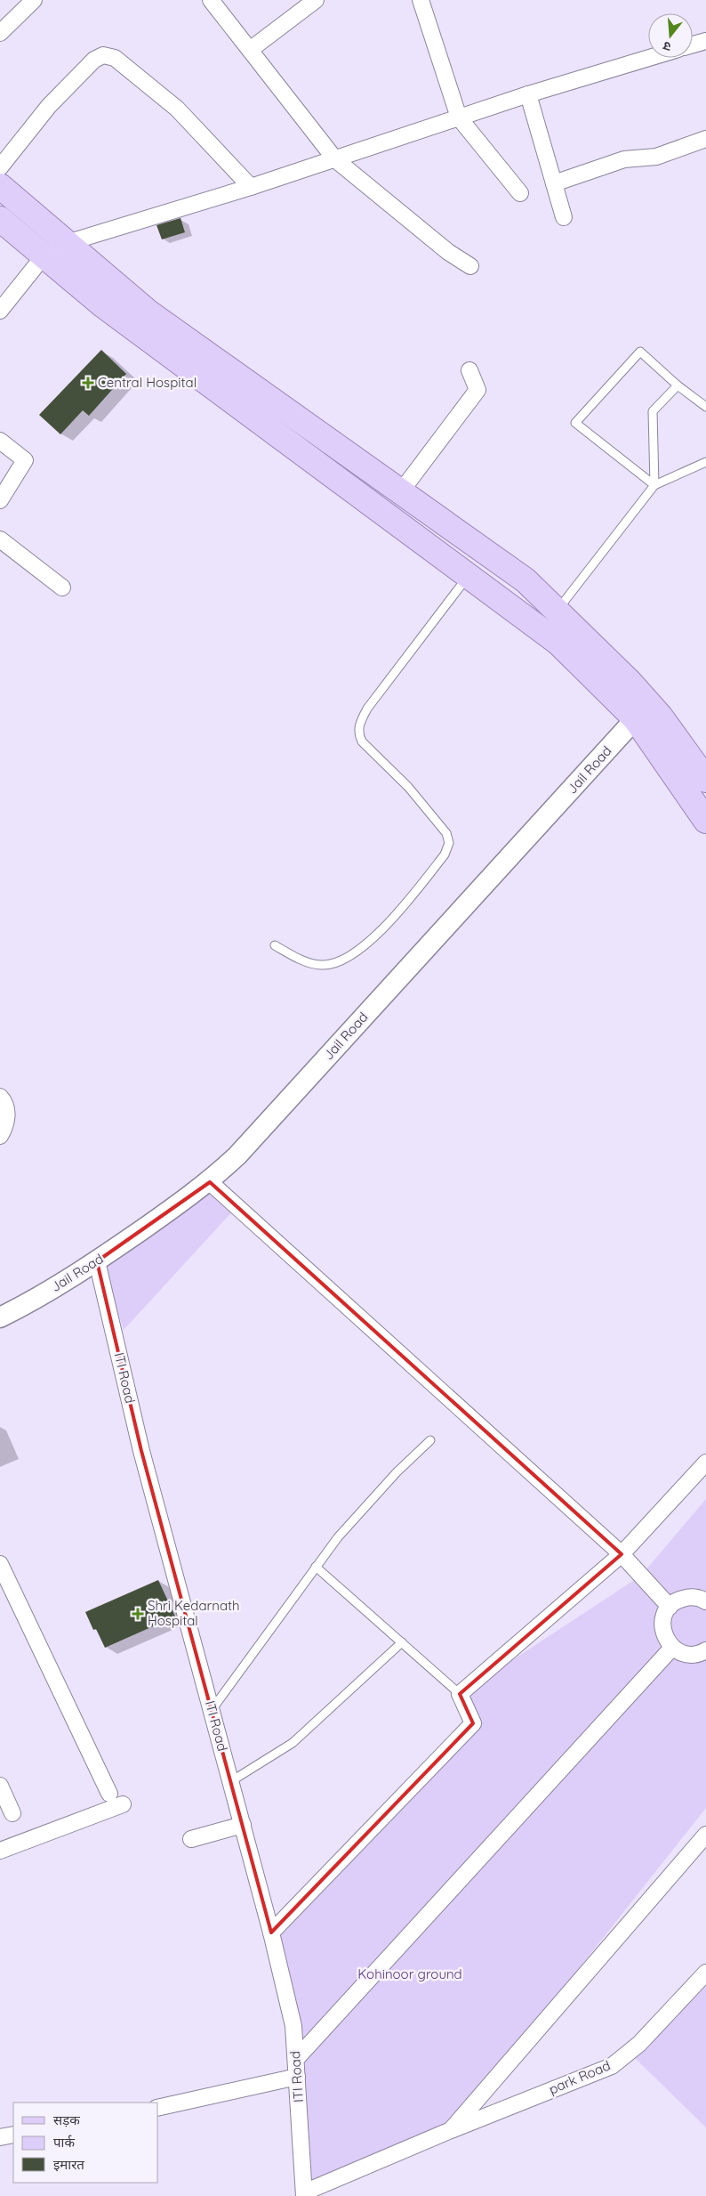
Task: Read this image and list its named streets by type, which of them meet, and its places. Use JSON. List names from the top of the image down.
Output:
{
  "streets": {
    "street": ["Jail Road", "ITI Road", "park Road"]
  },
  "crossings": [
    ["Jail Road", "ITI Road"],
    ["ITI Road", "park Road"]
  ],
  "parks": ["Kohinoor ground"],
  "places": {
    "health": ["Central Hospital", "Shri Kedarnath Hospital"]
  },
  "legend": ["सड़क", "पार्क", "इमारत"],
  "north": "bottom"
}
